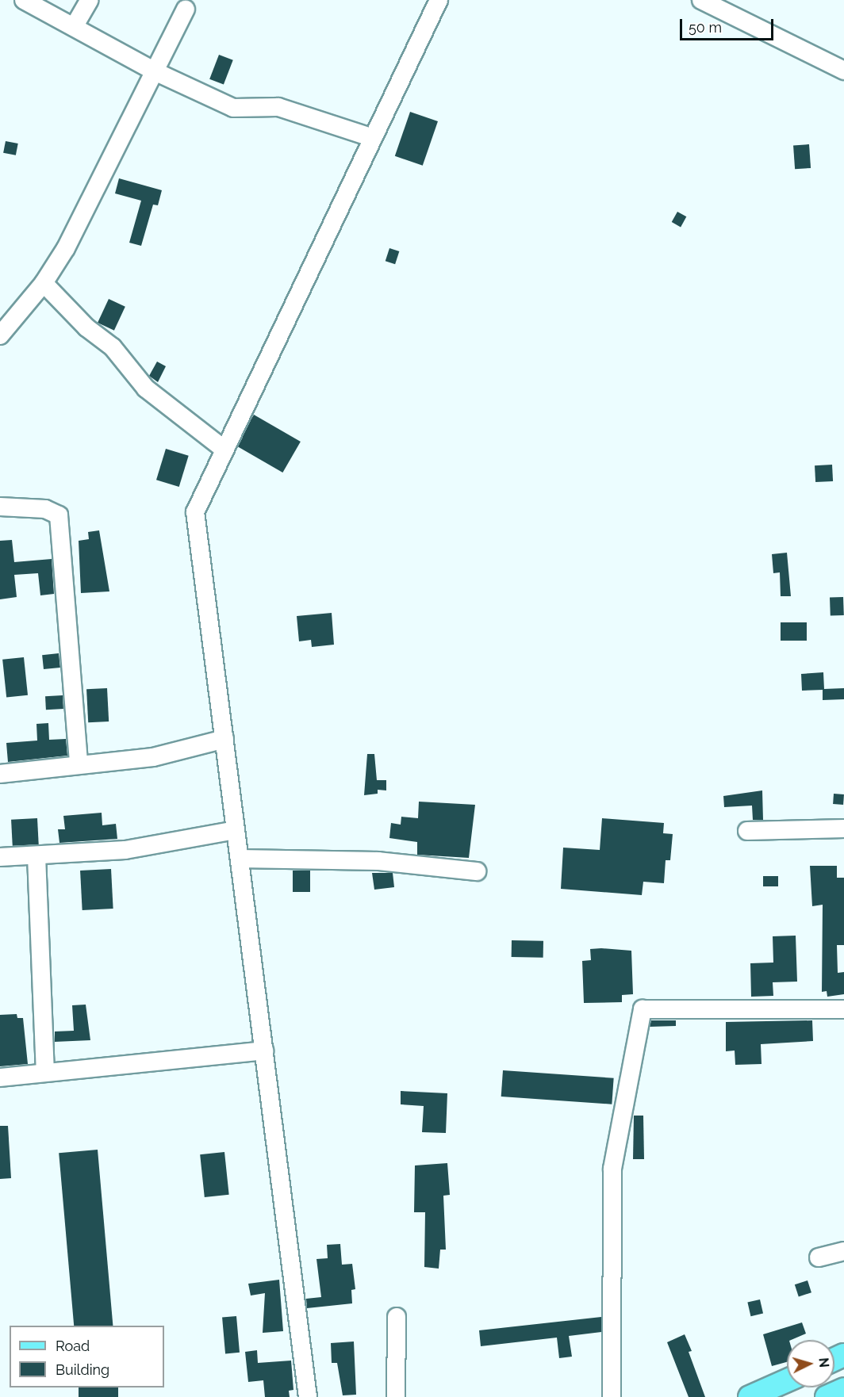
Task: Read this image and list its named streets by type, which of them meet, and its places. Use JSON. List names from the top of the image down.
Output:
{
  "legend": ["Road", "Building"],
  "scale_bar": "50 m",
  "north": "right"
}
